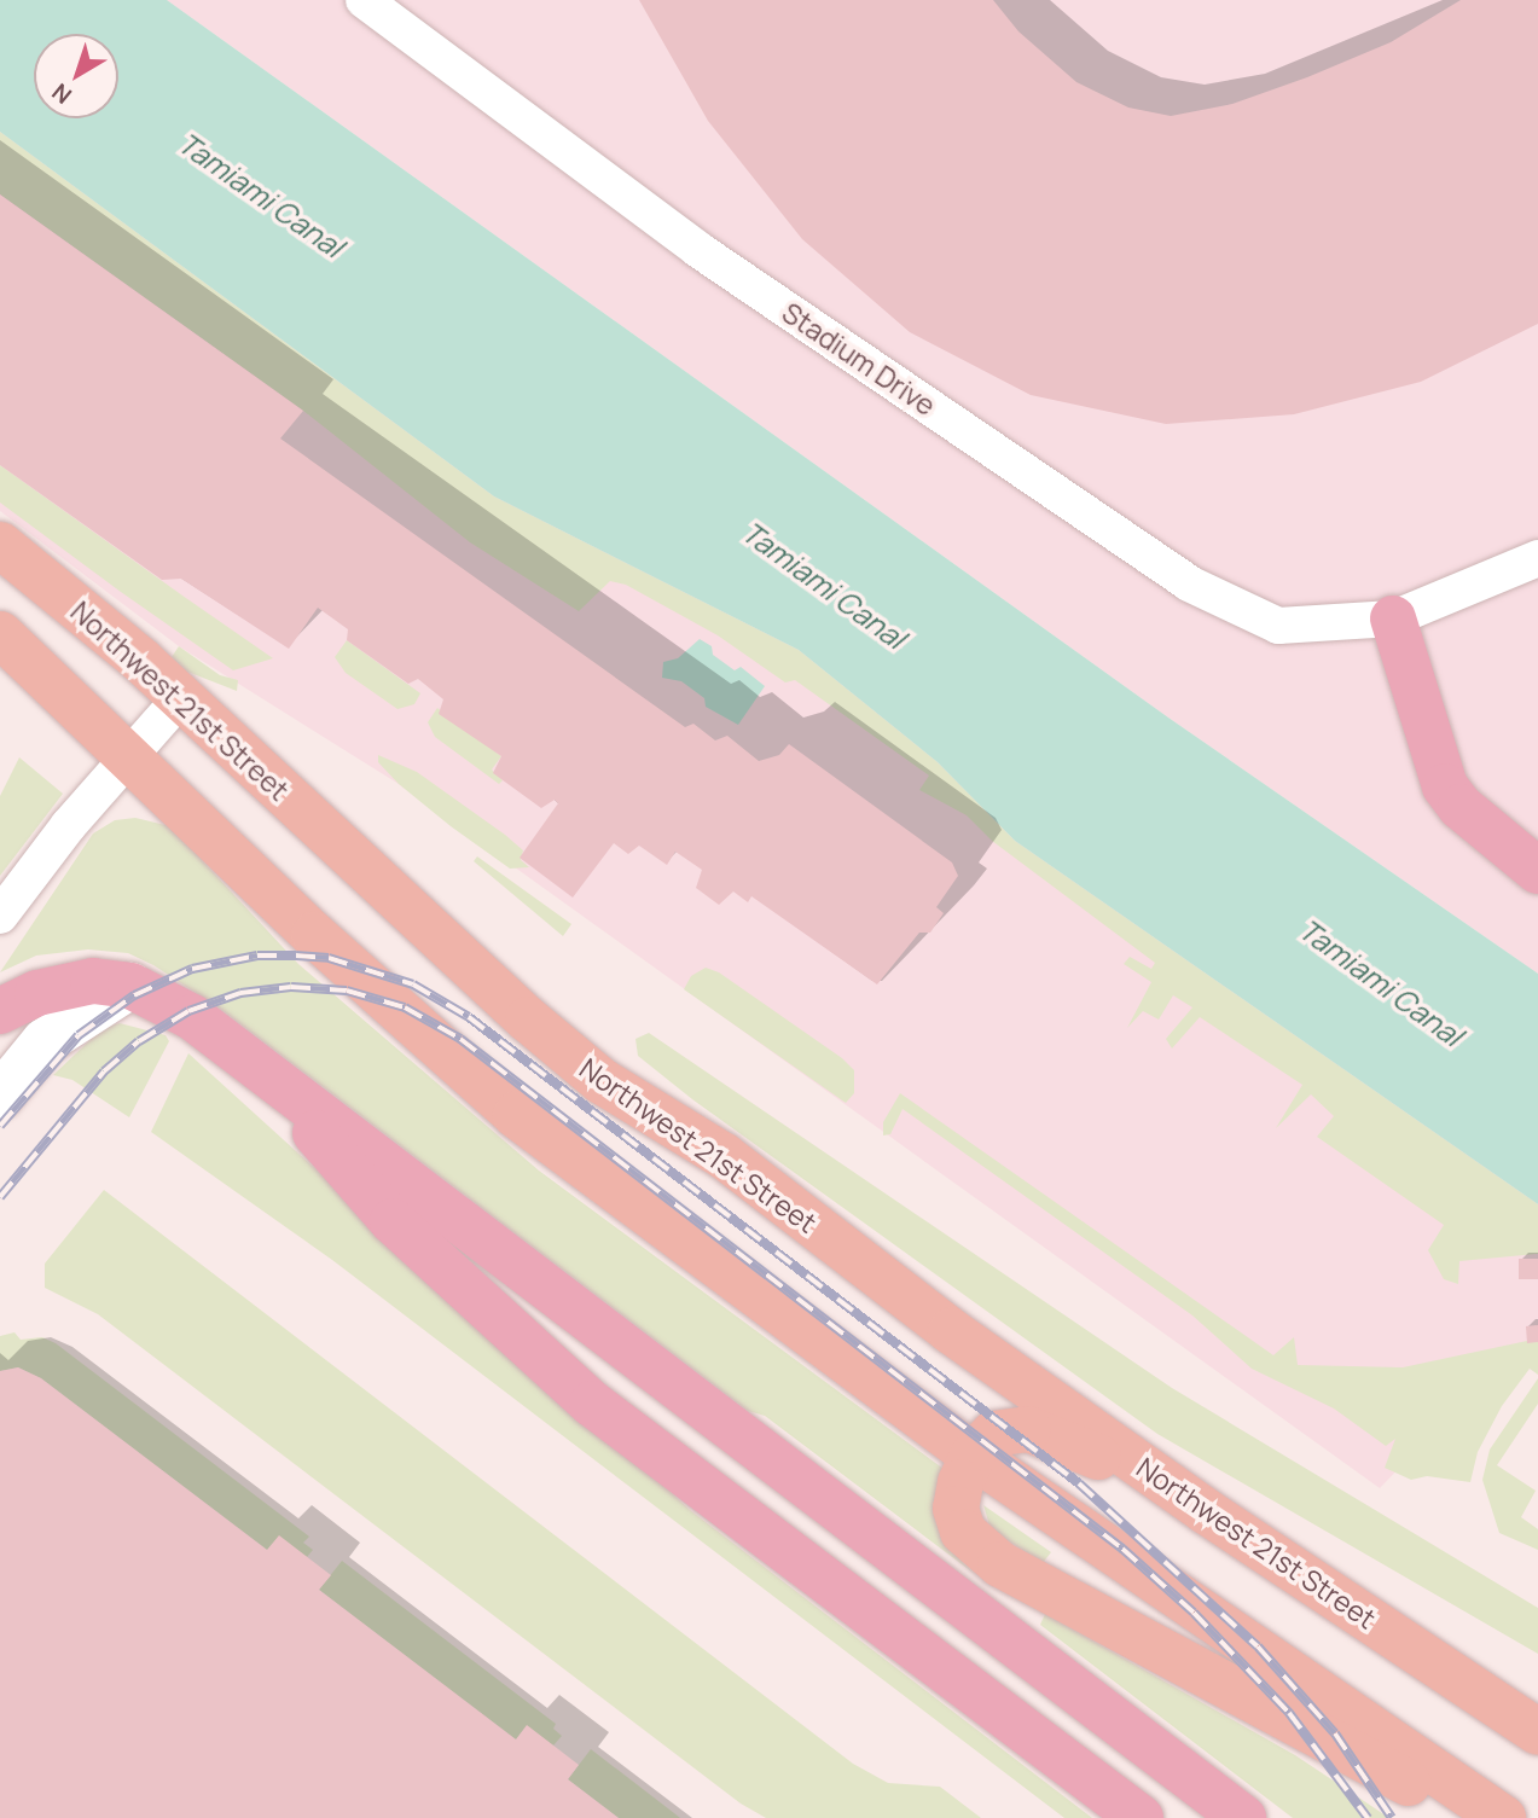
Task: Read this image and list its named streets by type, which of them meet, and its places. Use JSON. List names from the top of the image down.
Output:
{
  "streets": {
    "main road": ["Northwest 21st Street"],
    "street": ["Stadium Drive"]
  },
  "water": ["Tamiami Canal"],
  "north": "bottom left"
}
